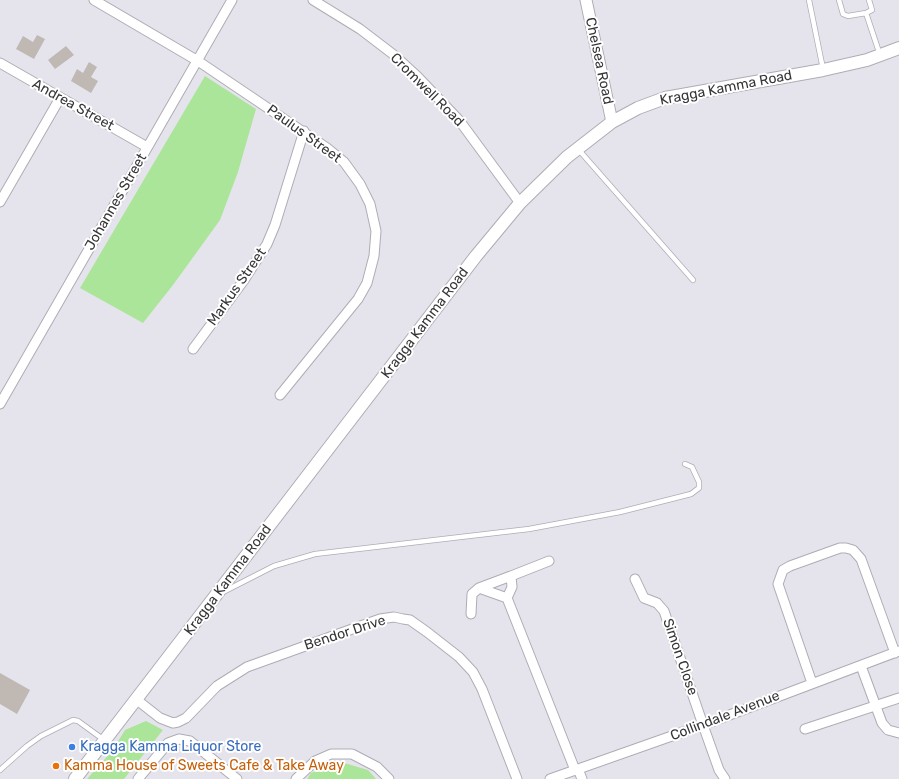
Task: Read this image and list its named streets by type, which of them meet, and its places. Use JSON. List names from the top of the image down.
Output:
{
  "streets": {
    "main road": ["Kragga Kamma Road"],
    "street": [
      "Chelsea Road",
      "Cromwell Road",
      "Andrea Street",
      "Paulus Street",
      "Johannes Street",
      "Markus Street",
      "Bendor Drive",
      "Simon Close",
      "Collindale Avenue"
    ]
  },
  "crossings": [
    ["Chelsea Road", "Kragga Kamma Road"],
    ["Kragga Kamma Road", "Cromwell Road"],
    ["Kragga Kamma Road", "Bendor Drive"],
    ["Andrea Street", "Johannes Street"],
    ["Paulus Street", "Johannes Street"],
    ["Paulus Street", "Markus Street"],
    ["Simon Close", "Collindale Avenue"]
  ],
  "places": ["Kragga Kamma Liquor Store", "Kamma House of Sweets Cafe & Take Away"]
}
